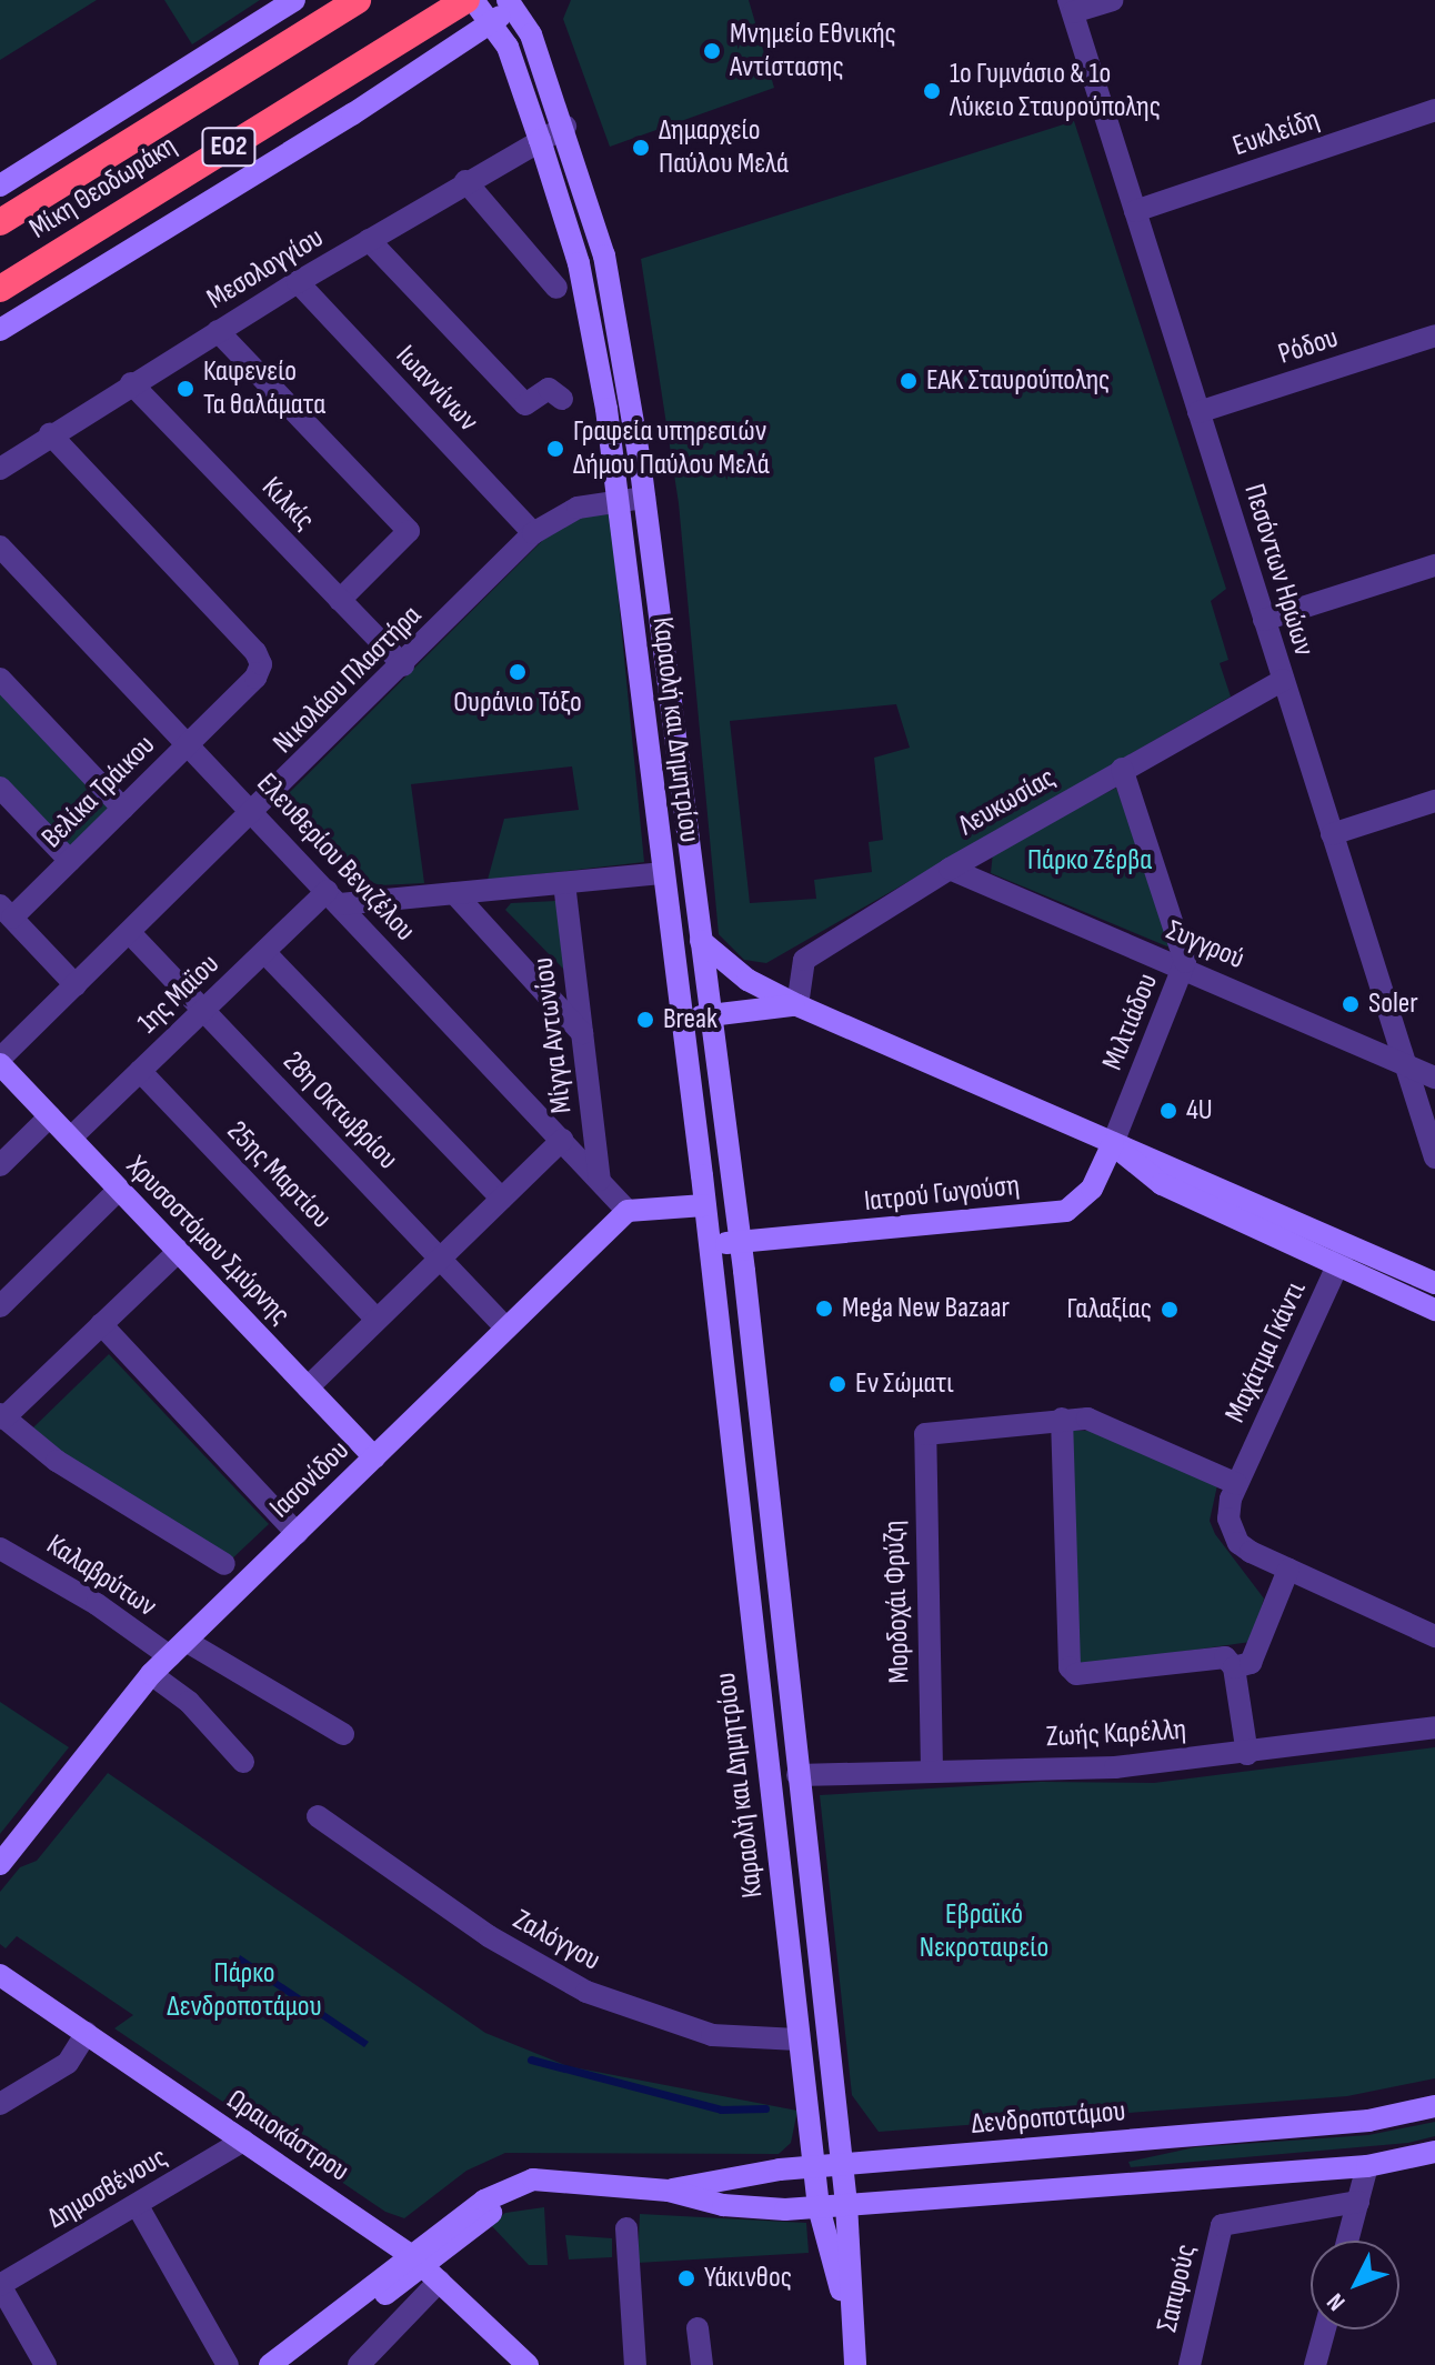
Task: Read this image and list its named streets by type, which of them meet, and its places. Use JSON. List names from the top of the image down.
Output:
{
  "streets": {
    "highway": ["ΕΟ2", "Μίκη Θεοδωράκη"],
    "main road": [
      "Καραολή και Δημητρίου",
      "Ιατρού Γωγούση",
      "Χρυσοστόμου Σμύρνης",
      "Ιασονίδου",
      "Δενδροποτάμου",
      "Ωραιοκάστρου"
    ],
    "street": [
      "Ευκλείδη",
      "Μεσολογγίου",
      "Ρόδου",
      "Ιωαννίνων",
      "Κιλκίς",
      "Πεσόντων Ηρώων",
      "Νικολάου Πλαστήρα",
      "Βελίκα Τράικου",
      "Λευκωσίας",
      "Ελευθερίου Βενιζέλου",
      "Συγγρού",
      "1ης Μαϊου",
      "Μιλτιάδου",
      "Μίγγα Αντωνίου",
      "28η Οκτωβρίου",
      "25ης Μαρτίου",
      "Μαχάτμα Γκάντι",
      "Καλαβρύτων",
      "Μορδοχάι Φρύζη",
      "Ζωής Καρέλλη",
      "Ζαλόγγου",
      "Δημοσθένους",
      "Σαπφούς"
    ]
  },
  "crossings": [
    ["Ευκλείδη", "Πεσόντων Ηρώων"],
    ["Μίκη Θεοδωράκη", "Καραολή και Δημητρίου"],
    ["Μεσολογγίου", "Ιωαννίνων"],
    ["Μεσολογγίου", "Κιλκίς"],
    ["Μεσολογγίου", "Καραολή και Δημητρίου"],
    ["Μεσολογγίου", "Βελίκα Τράικου"],
    ["Ρόδου", "Πεσόντων Ηρώων"],
    ["Ιωαννίνων", "Νικολάου Πλαστήρα"],
    ["Κιλκίς", "Νικολάου Πλαστήρα"],
    ["Πεσόντων Ηρώων", "Λευκωσίας"],
    ["Πεσόντων Ηρώων", "Συγγρού"],
    ["Νικολάου Πλαστήρα", "Καραολή και Δημητρίου"],
    ["Νικολάου Πλαστήρα", "Ελευθερίου Βενιζέλου"],
    ["Νικολάου Πλαστήρα", "28η Οκτωβρίου"],
    ["Νικολάου Πλαστήρα", "Χρυσοστόμου Σμύρνης"],
    ["Καραολή και Δημητρίου", "Ιατρού Γωγούση"],
    ["Καραολή και Δημητρίου", "Ζωής Καρέλλη"],
    ["Καραολή και Δημητρίου", "Ζαλόγγου"],
    ["Καραολή και Δημητρίου", "Δενδροποτάμου"],
    ["Βελίκα Τράικου", "Ελευθερίου Βενιζέλου"],
    ["Λευκωσίας", "Συγγρού"],
    ["Λευκωσίας", "Μιλτιάδου"],
    ["Ελευθερίου Βενιζέλου", "1ης Μαϊου"],
    ["Ελευθερίου Βενιζέλου", "Μίγγα Αντωνίου"],
    ["Ελευθερίου Βενιζέλου", "Ιασονίδου"],
    ["Συγγρού", "Μιλτιάδου"],
    ["1ης Μαϊου", "28η Οκτωβρίου"],
    ["1ης Μαϊου", "25ης Μαρτίου"],
    ["1ης Μαϊου", "Χρυσοστόμου Σμύρνης"],
    ["Μιλτιάδου", "Ιατρού Γωγούση"],
    ["28η Οκτωβρίου", "Ιασονίδου"],
    ["Χρυσοστόμου Σμύρνης", "Ιασονίδου"],
    ["Ιασονίδου", "Καλαβρύτων"],
    ["Μορδοχάι Φρύζη", "Ζωής Καρέλλη"],
    ["Δενδροποτάμου", "Ωραιοκάστρου"],
    ["Ωραιοκάστρου", "Δημοσθένους"]
  ],
  "parks": ["Πάρκο Ζέρβα", "Εβραϊκό Νεκροταφείο", "Πάρκο Δενδροποτάμου"],
  "places": [
    "Μνημείο Εθνικής Αντίστασης",
    "1ο Γυμνάσιο & 1ο Λύκειο Σταυρούπολης",
    "Δημαρχείο Παύλου Μελά",
    "EAK Σταυρούπολης",
    "Καφενείο Τα θαλάματα",
    "Γραφεία υπηρεσιών Δήμου Παύλου Μελά",
    "Ουράνιο Τόξο",
    "Soler",
    "Break",
    "4U",
    "Mega New Bazaar",
    "Γαλαξίας",
    "Εν Σώματι",
    "Υάκινθος"
  ],
  "north": "bottom left"
}
